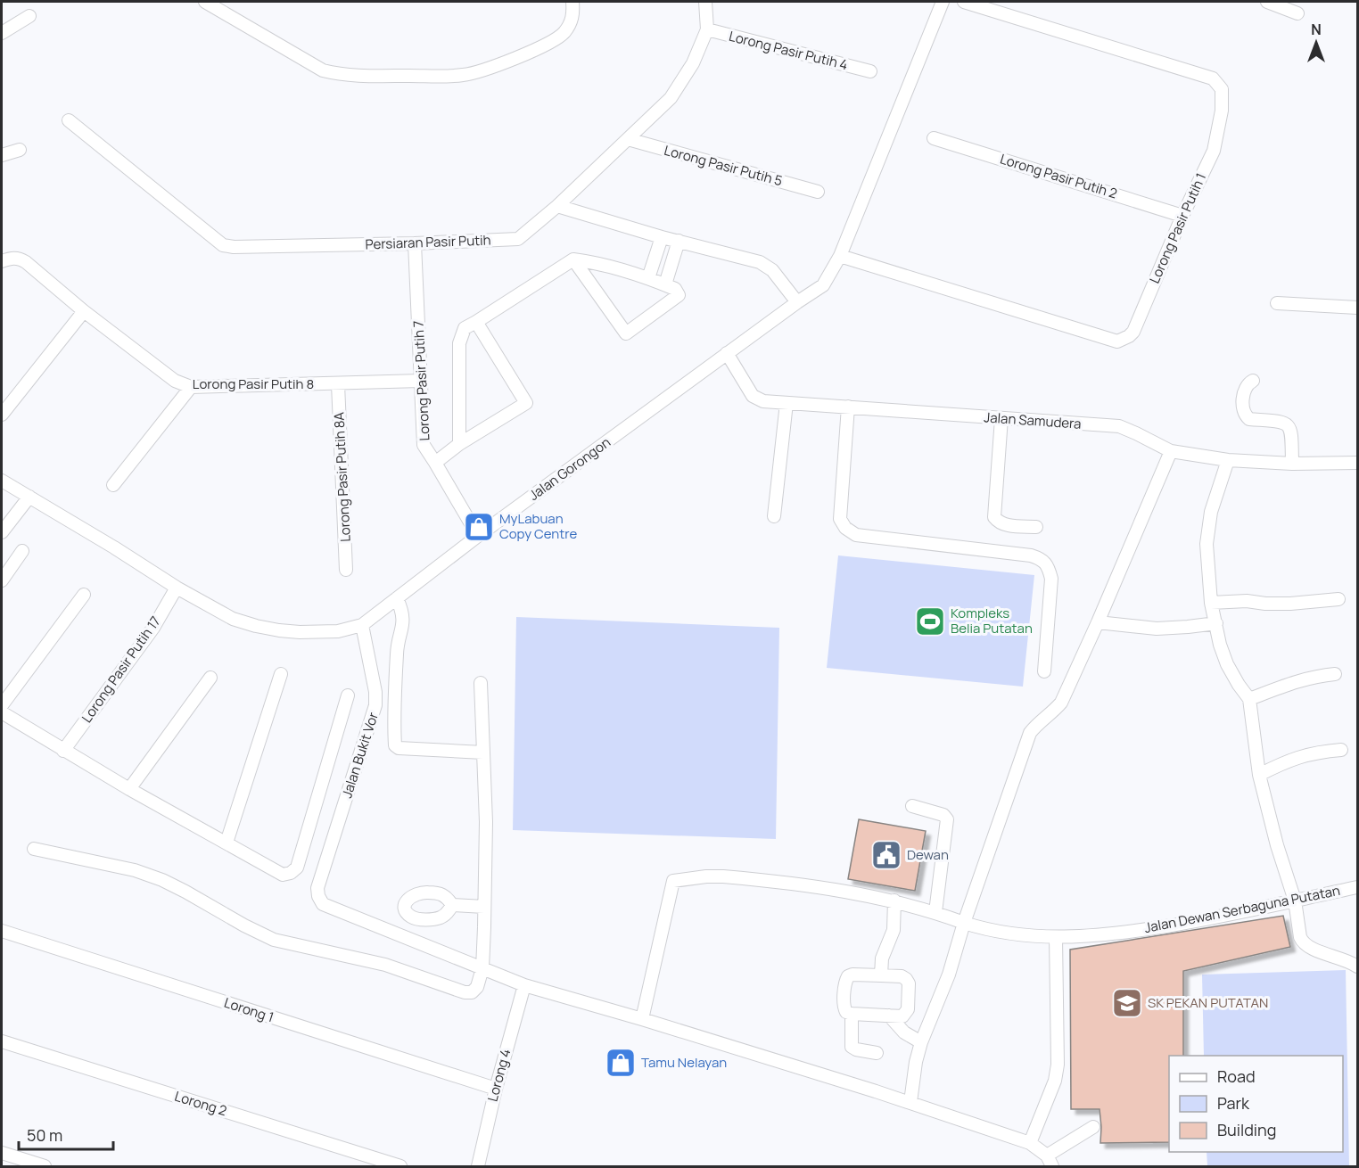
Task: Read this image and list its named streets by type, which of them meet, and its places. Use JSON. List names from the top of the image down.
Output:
{
  "streets": {
    "street": [
      "Lorong Pasir Putih 4",
      "Lorong Pasir Putih 5",
      "Lorong Pasir Putih 2",
      "Lorong Pasir Putih 1",
      "Persiaran Pasir Putih",
      "Lorong Pasir Putih 7",
      "Lorong Pasir Putih 8",
      "Jalan Samudera",
      "Jalan Gorongon",
      "Lorong Pasir Putih 8A",
      "Lorong Pasir Putih 17",
      "Jalan Bukit Vor",
      "Jalan Dewan Serbaguna Putatan",
      "Lorong 1",
      "Lorong 4",
      "Lorong 2"
    ]
  },
  "crossings": [
    ["Lorong Pasir Putih 4", "Persiaran Pasir Putih"],
    ["Lorong Pasir Putih 5", "Persiaran Pasir Putih"],
    ["Lorong Pasir Putih 2", "Lorong Pasir Putih 1"],
    ["Lorong Pasir Putih 1", "Jalan Gorongon"],
    ["Persiaran Pasir Putih", "Lorong Pasir Putih 7"],
    ["Lorong Pasir Putih 7", "Lorong Pasir Putih 8"],
    ["Lorong Pasir Putih 7", "Jalan Gorongon"],
    ["Lorong Pasir Putih 8", "Lorong Pasir Putih 8A"],
    ["Jalan Samudera", "Jalan Gorongon"],
    ["Jalan Gorongon", "Jalan Bukit Vor"],
    ["Jalan Bukit Vor", "Jalan Dewan Serbaguna Putatan"],
    ["Jalan Bukit Vor", "Lorong 4"],
    ["Lorong 1", "Lorong 4"]
  ],
  "places": {
    "shop": ["MyLabuan Copy Centre", "Tamu Nelayan"],
    "sports": ["Kompleks Belia Putatan"],
    "public building": ["Dewan"],
    "school or university": ["SK PEKAN PUTATAN"]
  },
  "legend": ["Road", "Park", "Building"],
  "scale_bar": "50 m",
  "north": "top"
}
